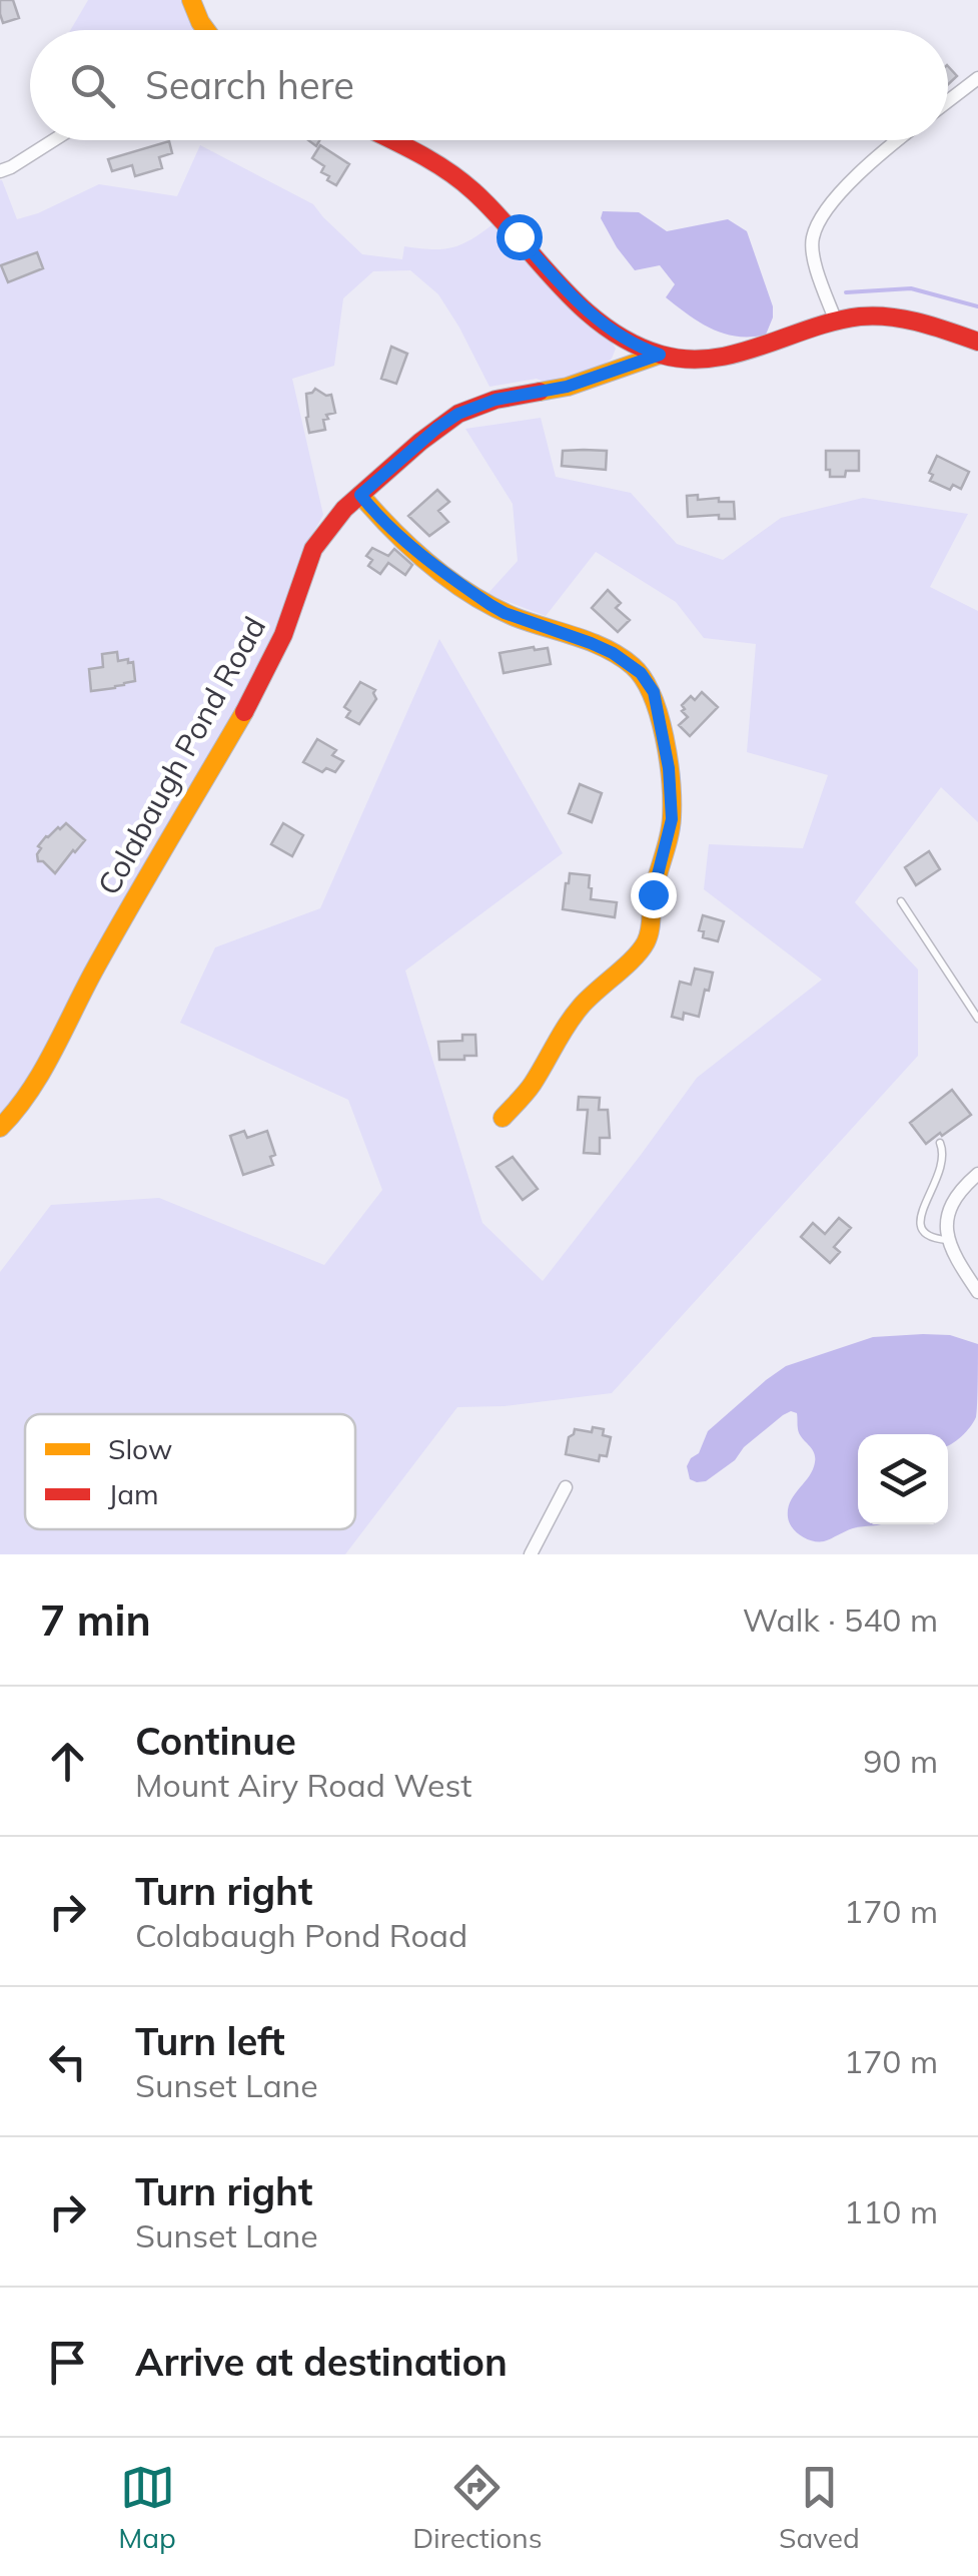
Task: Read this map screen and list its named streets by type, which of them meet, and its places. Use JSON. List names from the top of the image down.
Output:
{
  "streets": {
    "street": ["Colabaugh Pond Road"]
  },
  "legend": ["Slow", "Jam"],
  "page": {
    "search": "Search here",
    "heading": ["7 min", "Walk · 540 m"],
    "list": [
      ["Continue", "Mount Airy Road West", "90 m"],
      ["Turn right", "Colabaugh Pond Road", "170 m"],
      ["Turn left", "Sunset Lane", "170 m"],
      ["Turn right", "Sunset Lane", "110 m"],
      "Arrive at destination"
    ],
    "nav": ["Map", "Directions", "Saved"]
  }
}
